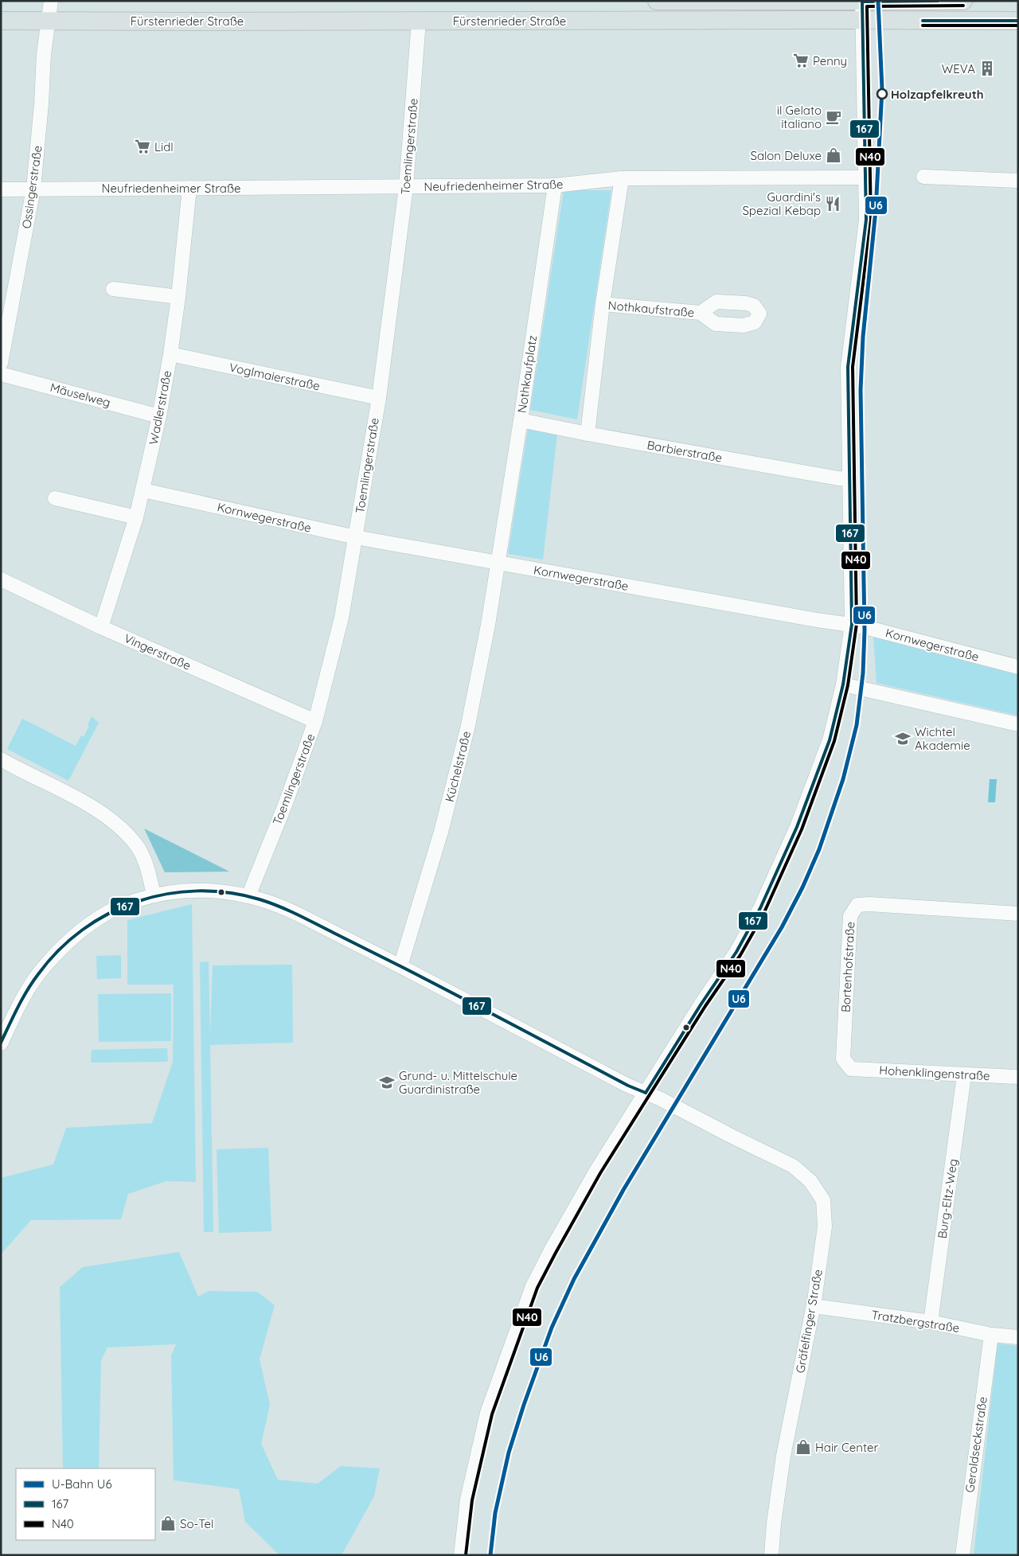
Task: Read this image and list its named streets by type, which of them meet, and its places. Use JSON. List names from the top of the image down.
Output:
{
  "streets": {
    "main road": ["Fürstenrieder Straße"],
    "street": [
      "Toemlingerstraße",
      "Neufriedenheimer Straße",
      "Ossingerstraße",
      "Nothkaufstraße",
      "Nothkaufplatz",
      "Voglmaierstraße",
      "Mäuselweg",
      "Wadlerstraße",
      "Barbierstraße",
      "Kornwegerstraße",
      "Vingerstraße",
      "Küchelstraße",
      "Bortenhofstraße",
      "Hohenklingenstraße",
      "Burg-Eltz-Weg",
      "Gräfelfinger Straße",
      "Tratzbergstraße",
      "Geroldseckstraße"
    ]
  },
  "crossings": [
    ["Fürstenrieder Straße", "Toemlingerstraße"],
    ["Fürstenrieder Straße", "Ossingerstraße"],
    ["Toemlingerstraße", "Neufriedenheimer Straße"],
    ["Toemlingerstraße", "Voglmaierstraße"],
    ["Toemlingerstraße", "Kornwegerstraße"],
    ["Toemlingerstraße", "Vingerstraße"],
    ["Toemlingerstraße", "Gräfelfinger Straße"],
    ["Neufriedenheimer Straße", "Ossingerstraße"],
    ["Neufriedenheimer Straße", "Nothkaufplatz"],
    ["Neufriedenheimer Straße", "Wadlerstraße"],
    ["Nothkaufplatz", "Barbierstraße"],
    ["Nothkaufplatz", "Kornwegerstraße"],
    ["Nothkaufplatz", "Küchelstraße"],
    ["Voglmaierstraße", "Wadlerstraße"],
    ["Mäuselweg", "Wadlerstraße"],
    ["Wadlerstraße", "Kornwegerstraße"],
    ["Wadlerstraße", "Vingerstraße"],
    ["Kornwegerstraße", "Küchelstraße"],
    ["Küchelstraße", "Gräfelfinger Straße"],
    ["Bortenhofstraße", "Hohenklingenstraße"],
    ["Hohenklingenstraße", "Burg-Eltz-Weg"],
    ["Burg-Eltz-Weg", "Tratzbergstraße"],
    ["Gräfelfinger Straße", "Tratzbergstraße"],
    ["Tratzbergstraße", "Geroldseckstraße"]
  ],
  "places": {
    "supermarket": ["Penny", "Lidl"],
    "building": ["WEVA"],
    "other": ["Holzapfelkreuth"],
    "cafe": ["il Gelato italiano"],
    "shop": ["Salon Deluxe", "Hair Center", "So-Tel"],
    "restaurant": ["Guardini's Spezial Kebap"],
    "school or university": ["Wichtel Akademie", "Grund- u. Mittelschule Guardinistraße"]
  },
  "lines": ["metro line U6", "transit line 167", "transit line N40"],
  "legend": ["U-Bahn U6", "167", "N40"]
}
